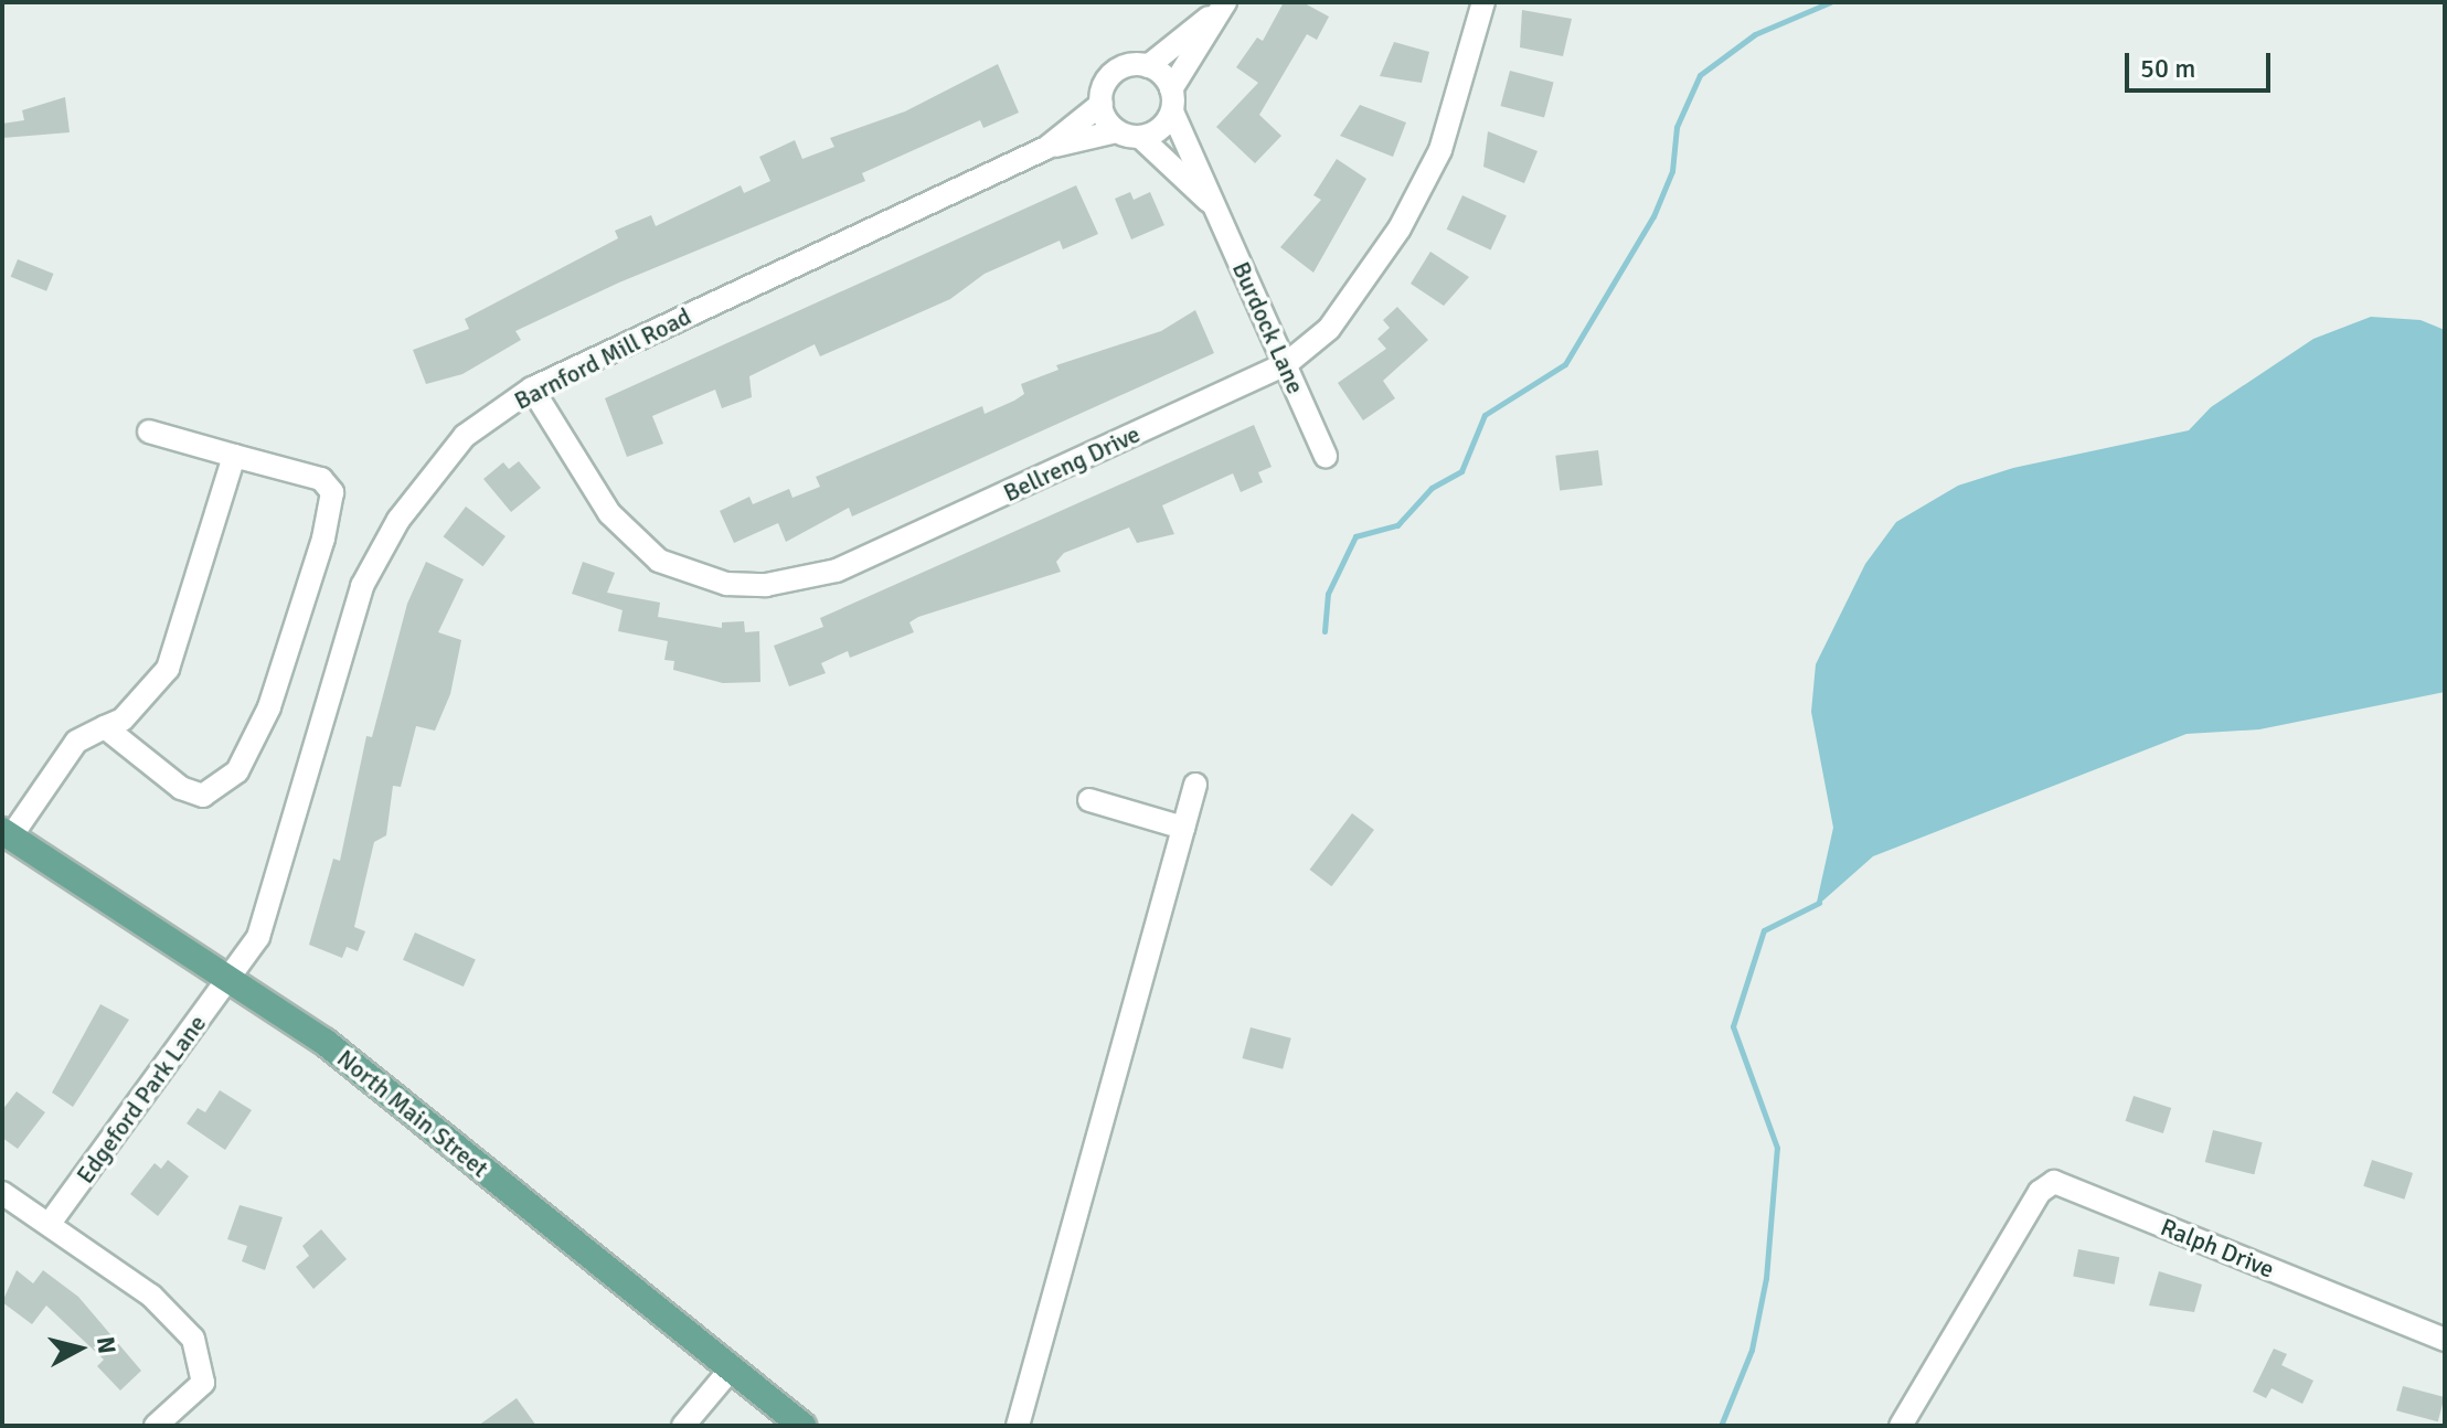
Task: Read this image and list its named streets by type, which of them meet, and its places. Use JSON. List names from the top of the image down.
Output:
{
  "streets": {
    "main road": ["North Main Street"],
    "street": [
      "Burdock Lane",
      "Barnford Mill Road",
      "Bellreng Drive",
      "Edgeford Park Lane",
      "Ralph Drive"
    ]
  },
  "crossings": [
    ["Burdock Lane", "Barnford Mill Road"],
    ["Burdock Lane", "Bellreng Drive"],
    ["Barnford Mill Road", "Bellreng Drive"],
    ["Barnford Mill Road", "Edgeford Park Lane"],
    ["Barnford Mill Road", "North Main Street"],
    ["Edgeford Park Lane", "North Main Street"]
  ],
  "scale_bar": "50 m",
  "north": "right"
}
